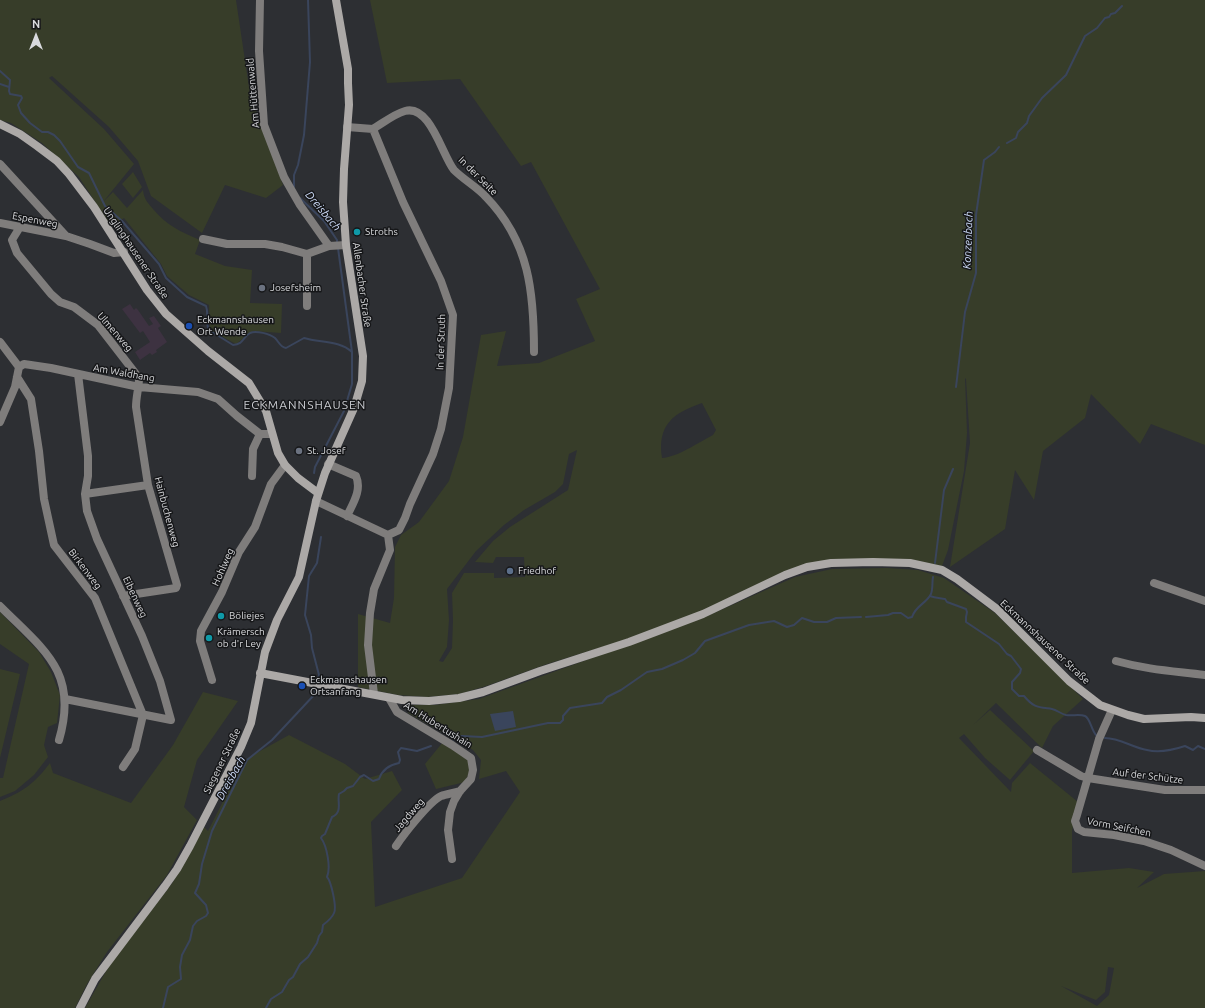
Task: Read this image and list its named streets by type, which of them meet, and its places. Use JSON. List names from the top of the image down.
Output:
{
  "streets": {
    "main road": [
      "Unglinghausener Straße",
      "Allenbacher Straße",
      "Eckmannshausener Straße",
      "Siegener Straße"
    ],
    "street": [
      "Am Hüttenwald",
      "In der Seite",
      "Espenweg",
      "Ulmenweg",
      "In der Struth",
      "Am Waldhang",
      "Hainbuchenweg",
      "Hohlweg",
      "Birkenweg",
      "Eibenweg",
      "Am Hubertushain",
      "Auf der Schütze",
      "Jagdweg",
      "Vorm Seifchen"
    ]
  },
  "crossings": [
    ["Am Hüttenwald", "Allenbacher Straße"],
    ["In der Seite", "In der Struth"],
    ["Espenweg", "Unglinghausener Straße"],
    ["Espenweg", "Ulmenweg"],
    ["Unglinghausener Straße", "Allenbacher Straße"],
    ["Unglinghausener Straße", "Hohlweg"],
    ["Unglinghausener Straße", "Siegener Straße"],
    ["Allenbacher Straße", "Siegener Straße"],
    ["Ulmenweg", "Am Waldhang"],
    ["Ulmenweg", "Hainbuchenweg"],
    ["Am Waldhang", "Hainbuchenweg"],
    ["Am Waldhang", "Eibenweg"],
    ["Hainbuchenweg", "Eibenweg"],
    ["Birkenweg", "Eibenweg"],
    ["Eckmannshausener Straße", "Am Hubertushain"],
    ["Eckmannshausener Straße", "Siegener Straße"],
    ["Am Hubertushain", "Jagdweg"],
    ["Auf der Schütze", "Vorm Seifchen"]
  ],
  "districts": ["ECKMANNSHAUSEN"],
  "water": ["Dreisbach", "Konzenbach"],
  "places": [
    "Stroths",
    "Josefsheim",
    "Eckmannshausen Ort Wende",
    "St. Josef",
    "Friedhof",
    "Böliejes",
    "Krämersch ob d'r Ley",
    "Eckmannshausen Ortsanfang"
  ],
  "north": "top"
}
